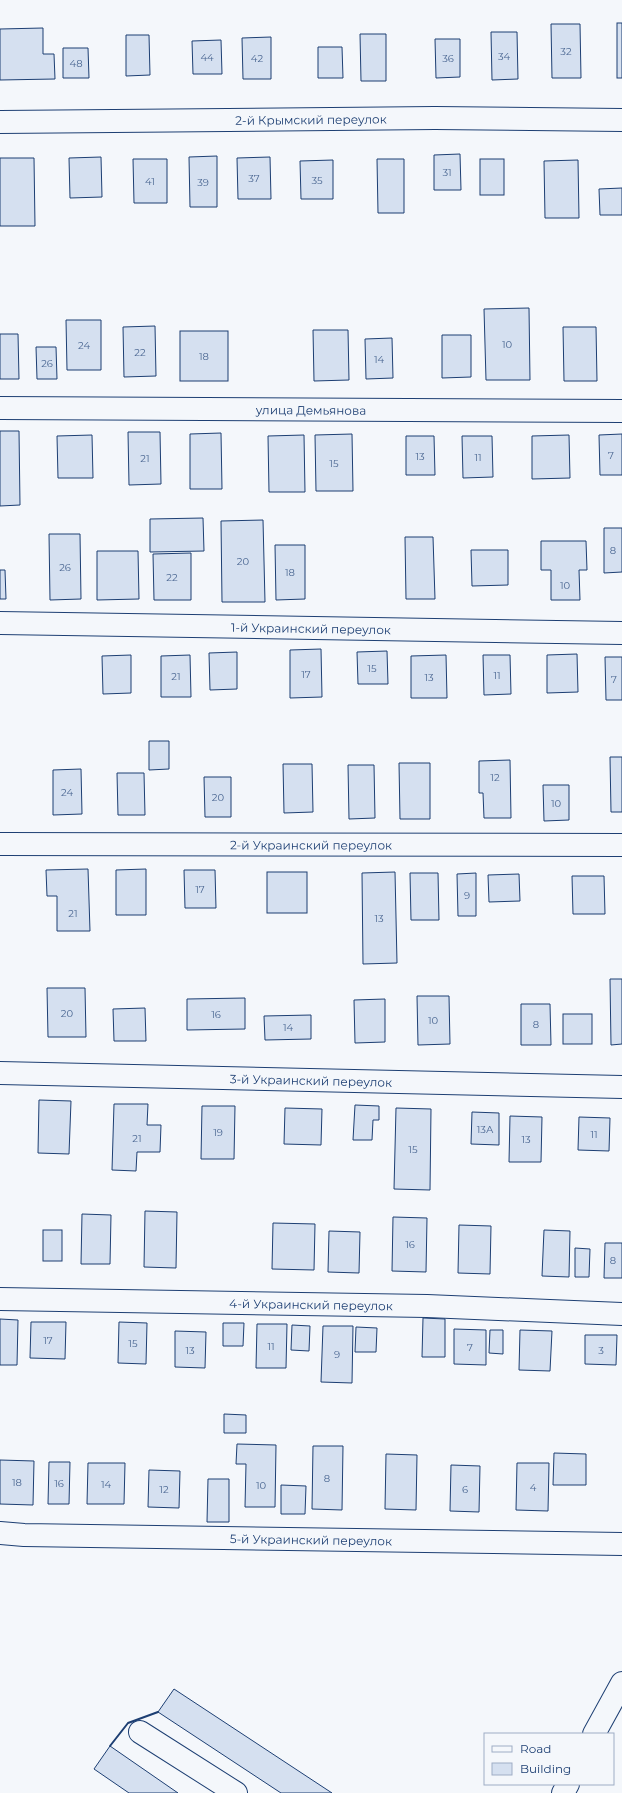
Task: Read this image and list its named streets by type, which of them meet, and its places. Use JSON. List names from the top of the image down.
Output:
{
  "streets": {
    "street": [
      "2-й Крымский переулок",
      "улица Демьянова",
      "1-й Украинский переулок",
      "2-й Украинский переулок",
      "3-й Украинский переулок",
      "4-й Украинский переулок",
      "5-й Украинский переулок"
    ]
  },
  "house_numbers": [
    "32",
    "34",
    "44",
    "42",
    "36",
    "48",
    "31",
    "37",
    "35",
    "41",
    "39",
    "10",
    "24",
    "22",
    "18",
    "14",
    "26",
    "7",
    "13",
    "11",
    "21",
    "15",
    "8",
    "20",
    "26",
    "18",
    "22",
    "10",
    "15",
    "17",
    "11",
    "21",
    "13",
    "7",
    "12",
    "24",
    "20",
    "10",
    "17",
    "9",
    "21",
    "13",
    "20",
    "16",
    "10",
    "8",
    "14",
    "13А",
    "19",
    "11",
    "21",
    "13",
    "15",
    "16",
    "8",
    "17",
    "15",
    "11",
    "7",
    "13",
    "3",
    "9",
    "8",
    "18",
    "16",
    "14",
    "10",
    "4",
    "12",
    "6"
  ],
  "legend": ["Road", "Building"]
}
